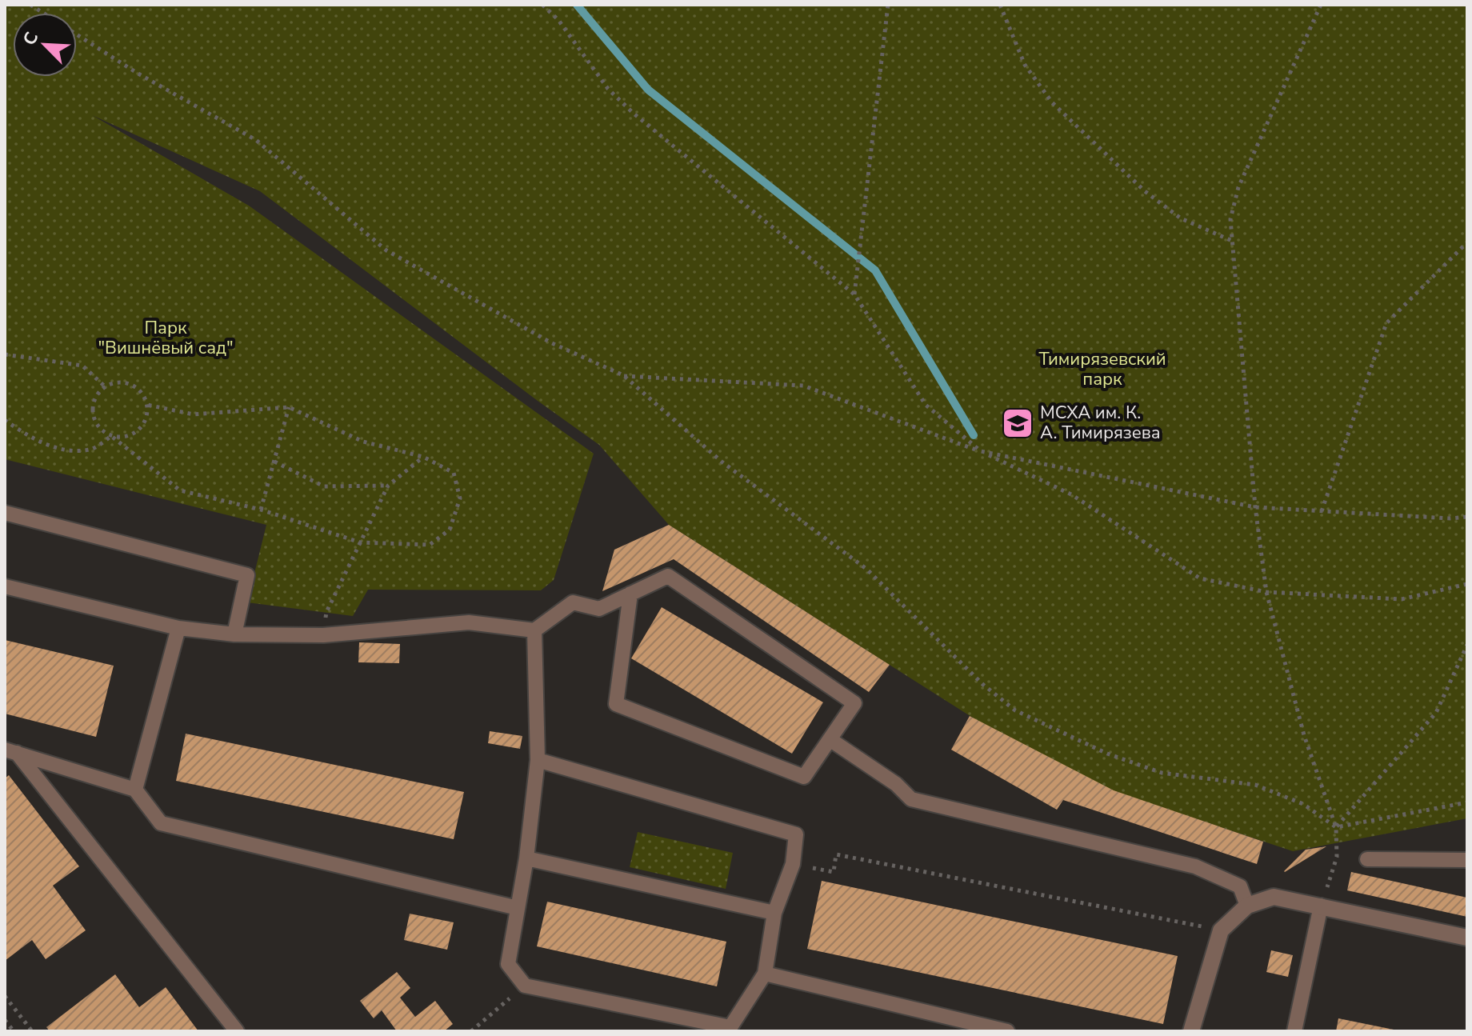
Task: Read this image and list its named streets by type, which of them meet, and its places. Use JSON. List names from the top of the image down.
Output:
{
  "parks": ["Парк \"Вишнёвый сад\"", "Тимирязевский парк"],
  "places": {
    "school or university": ["МСХА им. К. А. Тимирязева"]
  },
  "north": "top left"
}
